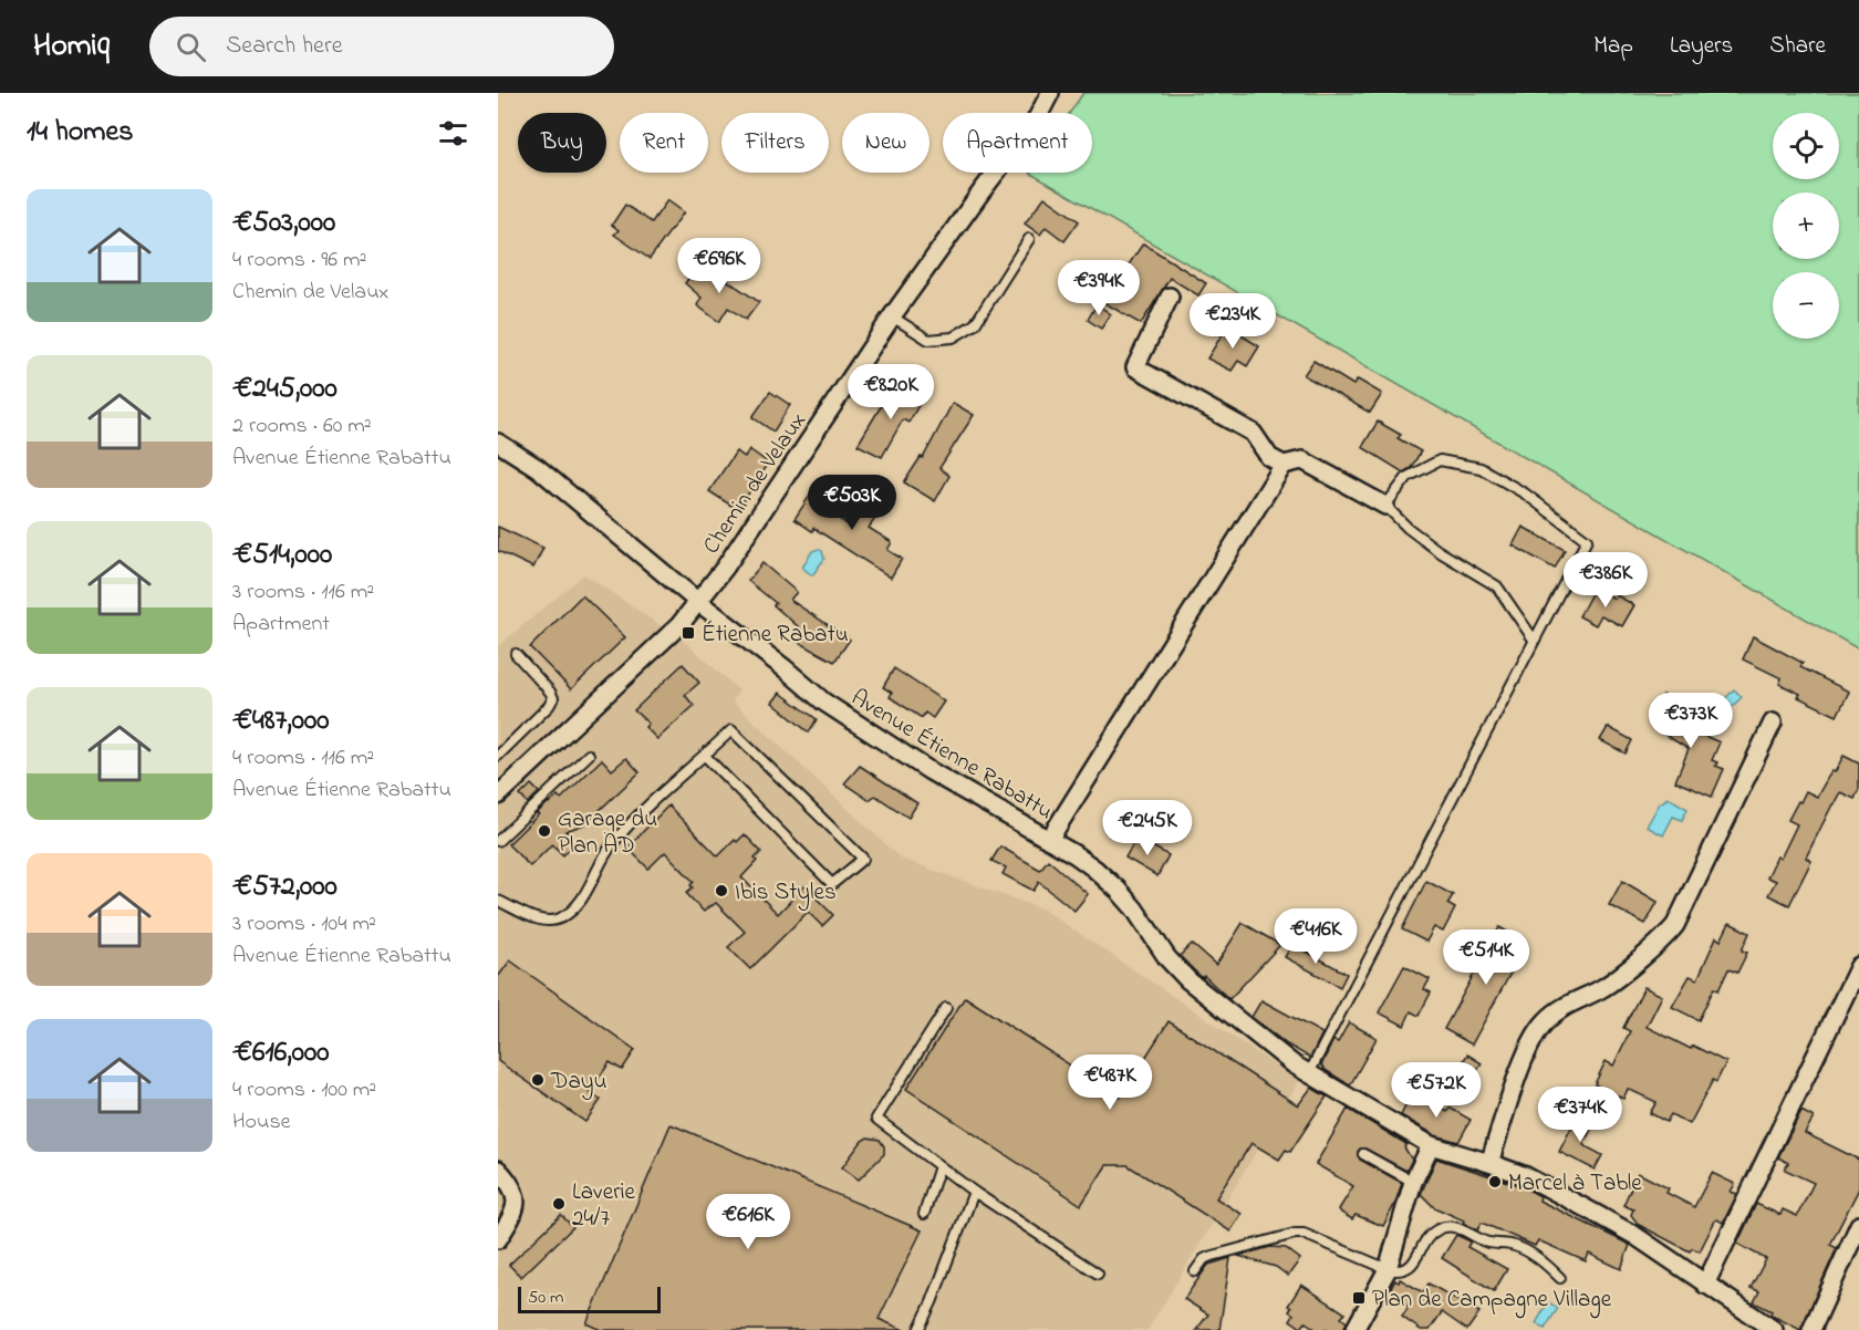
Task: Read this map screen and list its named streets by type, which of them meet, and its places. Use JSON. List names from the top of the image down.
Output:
{
  "streets": {
    "street": ["Chemin de Velaux", "Avenue Étienne Rabattu"]
  },
  "crossings": [
    ["Chemin de Velaux", "Avenue Étienne Rabattu"]
  ],
  "places": {
    "transit": ["Étienne Rabatu", "Plan de Campagne Village"],
    "other": [
      "Garage du Plan AD",
      "Ibis Styles",
      "Dayu",
      "Marcel à Table",
      "Laverie 24/7"
    ]
  },
  "scale_bar": "50 m",
  "page": {
    "header": "Homiq",
    "search": "Search here",
    "nav": ["Map", "Layers", "Share"],
    "heading": "14 homes",
    "map_buttons": ["+", "−"],
    "chip": [
      "Buy",
      "Rent",
      "Filters",
      "New",
      "Apartment"
    ],
    "list": [
      {
        "name": "€503,000",
        "note": "4 rooms · 96 m² · Chemin de Velaux"
      },
      {
        "name": "€245,000",
        "note": "2 rooms · 60 m² · Avenue Étienne Rabattu"
      },
      {
        "name": "€514,000",
        "note": "3 rooms · 116 m² · Apartment"
      },
      {
        "name": "€487,000",
        "note": "4 rooms · 116 m² · Avenue Étienne Rabattu"
      },
      {
        "name": "€572,000",
        "note": "3 rooms · 104 m² · Avenue Étienne Rabattu"
      },
      {
        "name": "€616,000",
        "note": "4 rooms · 100 m² · House"
      }
    ],
    "price": [
      "€696K",
      "€394K",
      "€234K",
      "€820K",
      "€503K",
      "€386K",
      "€373K",
      "€245K",
      "€416K",
      "€514K",
      "€487K",
      "€572K",
      "€374K",
      "€616K"
    ],
    "scale": "50 m"
  }
}
